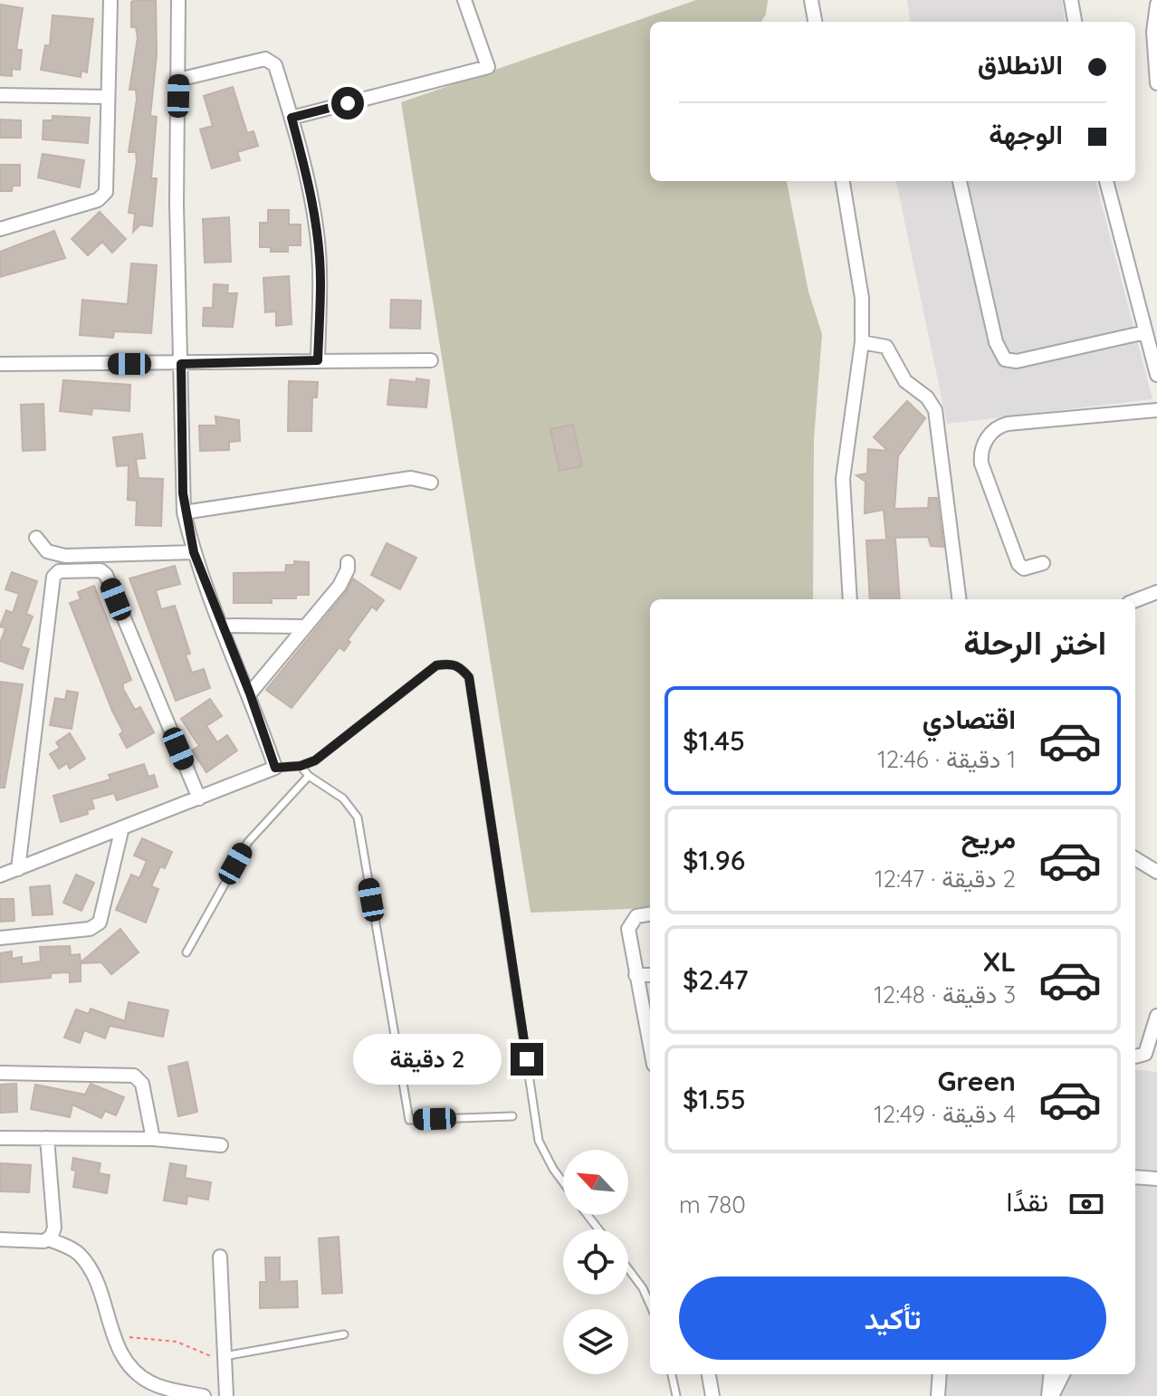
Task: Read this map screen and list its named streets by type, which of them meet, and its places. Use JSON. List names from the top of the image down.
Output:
{
  "north": "top left",
  "page": {
    "banner": ["الانطلاق", "الوجهة"],
    "heading": "اختر الرحلة",
    "list": [
      {
        "name": "اقتصادي",
        "note": "1 دقيقة · 12:46",
        "value": "$1.45"
      },
      {
        "name": "مريح",
        "note": "2 دقيقة · 12:47",
        "value": "$1.96"
      },
      {
        "name": "XL",
        "note": "3 دقيقة · 12:48",
        "value": "$2.47"
      },
      {
        "name": "Green",
        "note": "4 دقيقة · 12:49",
        "value": "$1.55"
      }
    ],
    "bubble": "2 دقيقة",
    "pay": ["نقدًا", "780 m"],
    "buttons": "تأكيد"
  }
}
